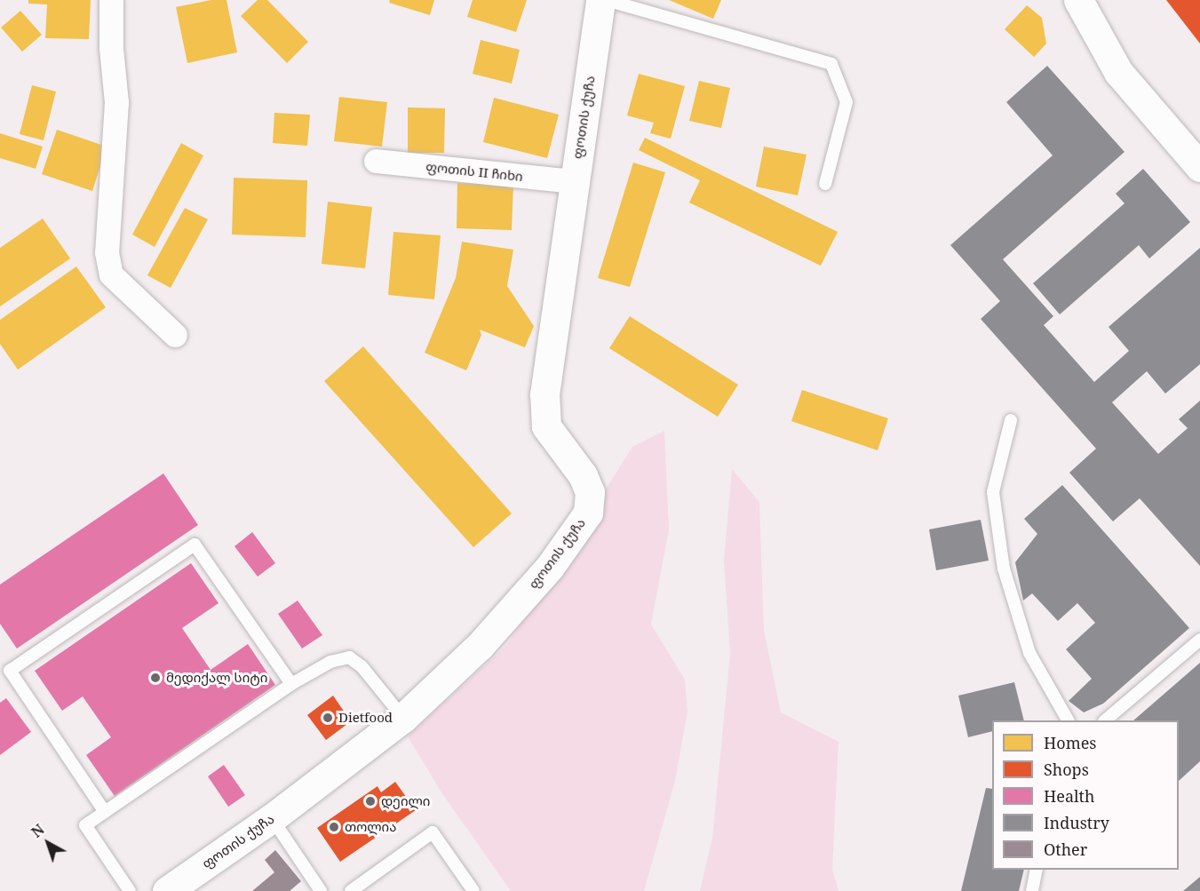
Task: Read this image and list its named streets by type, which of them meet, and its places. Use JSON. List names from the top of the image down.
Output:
{
  "streets": {
    "street": ["ფოთის ქუჩა", "ფოთის II ჩიხი"]
  },
  "crossings": [
    ["ფოთის ქუჩა", "ფოთის II ჩიხი"]
  ],
  "places": [
    "მედიქალ სიტი",
    "Dietfood",
    "დეილი",
    "თოლია"
  ],
  "legend": [
    "Homes",
    "Shops",
    "Health",
    "Industry",
    "Other"
  ],
  "north": "top left"
}
